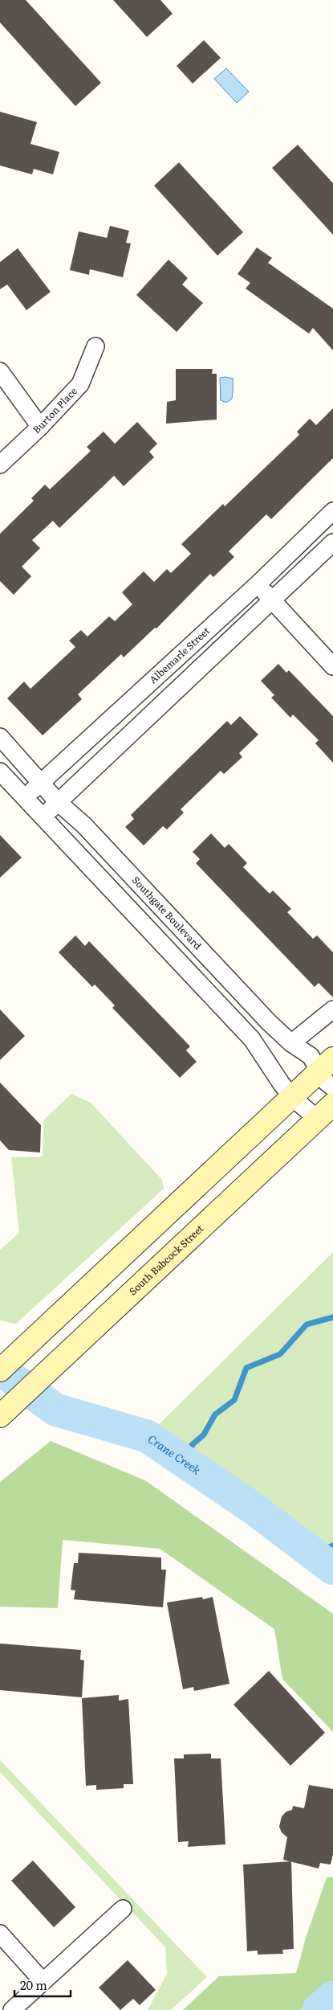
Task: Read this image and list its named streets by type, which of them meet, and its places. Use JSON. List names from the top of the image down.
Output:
{
  "streets": {
    "main road": ["South Babcock Street"],
    "street": ["Burton Place", "Albemarle Street", "Southgate Boulevard"]
  },
  "crossings": [
    ["Albemarle Street", "Southgate Boulevard"]
  ],
  "water": ["Crane Creek"],
  "scale_bar": "20 m"
}
